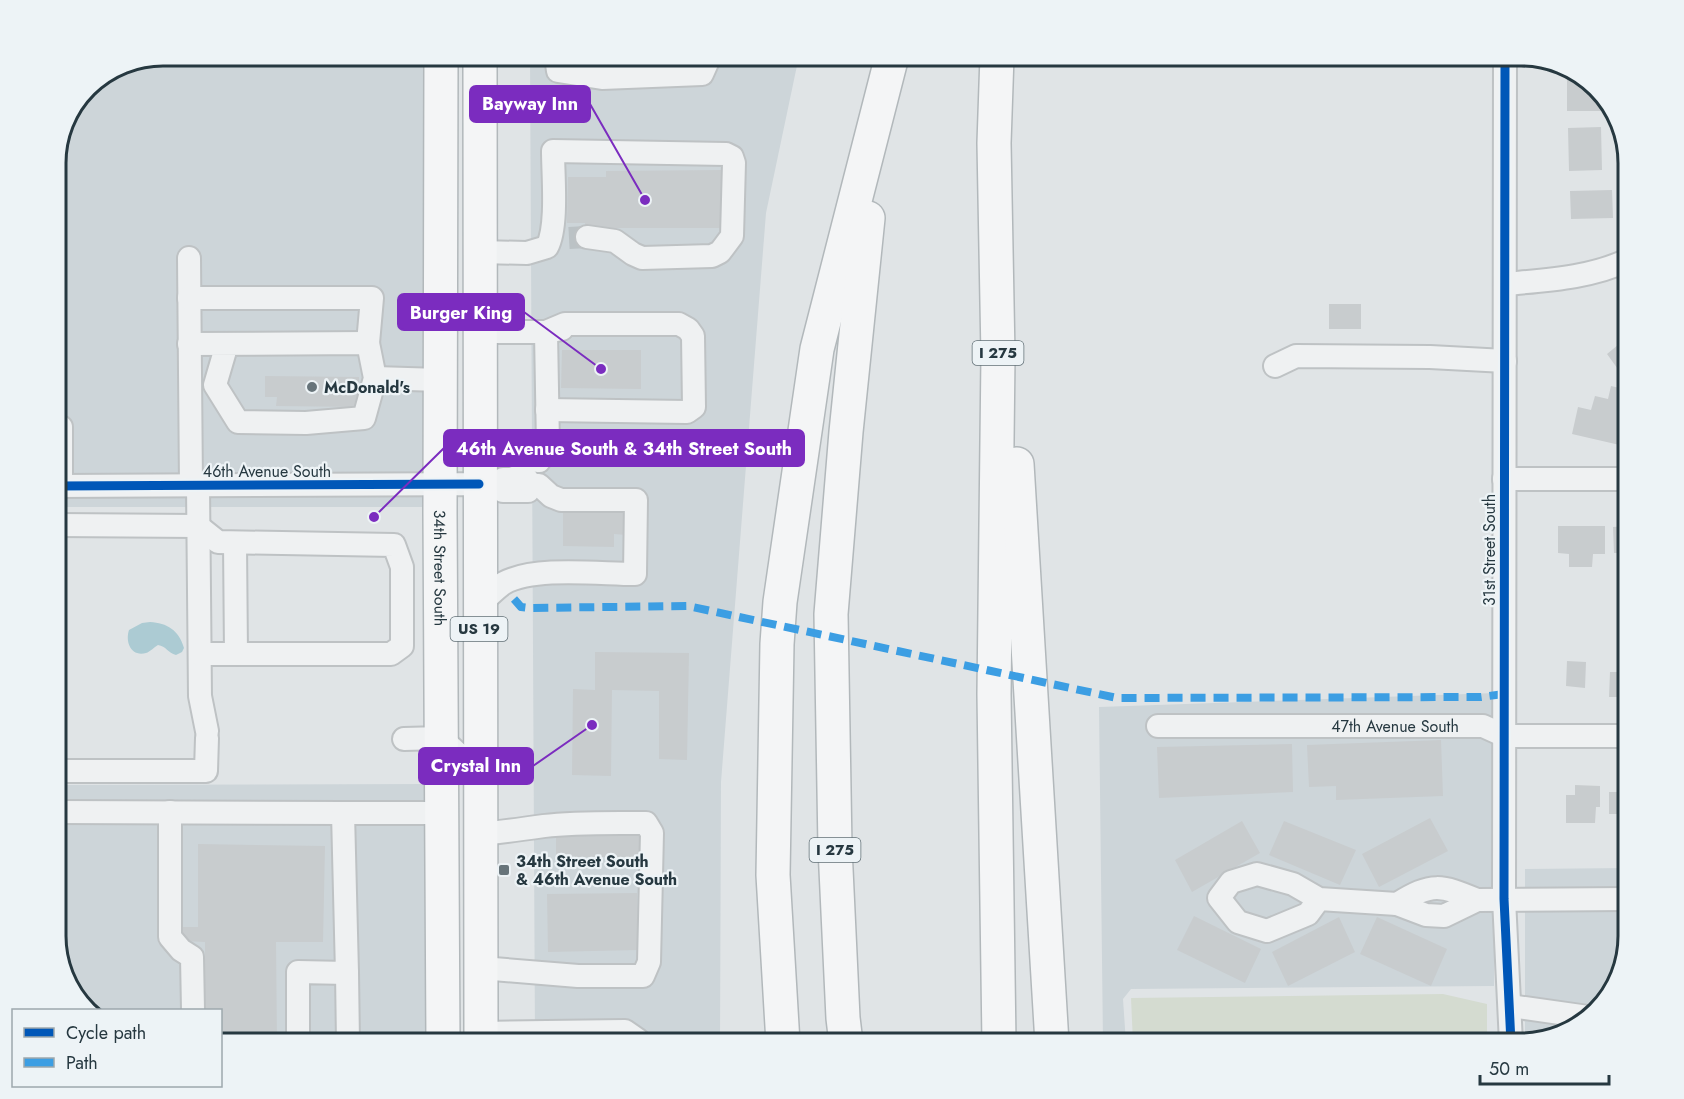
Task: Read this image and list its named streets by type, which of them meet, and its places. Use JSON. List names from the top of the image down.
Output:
{
  "streets": {
    "highway": ["I 275", "34th Street South", "US 19"],
    "street": ["46th Avenue South", "31st Street South", "47th Avenue South"]
  },
  "crossings": [
    ["46th Avenue South", "34th Street South"],
    ["46th Avenue South", "US 19"],
    ["31st Street South", "47th Avenue South"]
  ],
  "places": {
    "other": [
      "Bayway Inn",
      "Burger King",
      "McDonald's",
      "46th Avenue South & 34th Street South",
      "Crystal Inn"
    ],
    "transit": ["34th Street South & 46th Avenue South"]
  },
  "legend": ["Cycle path", "Path"],
  "scale_bar": "50 m"
}
